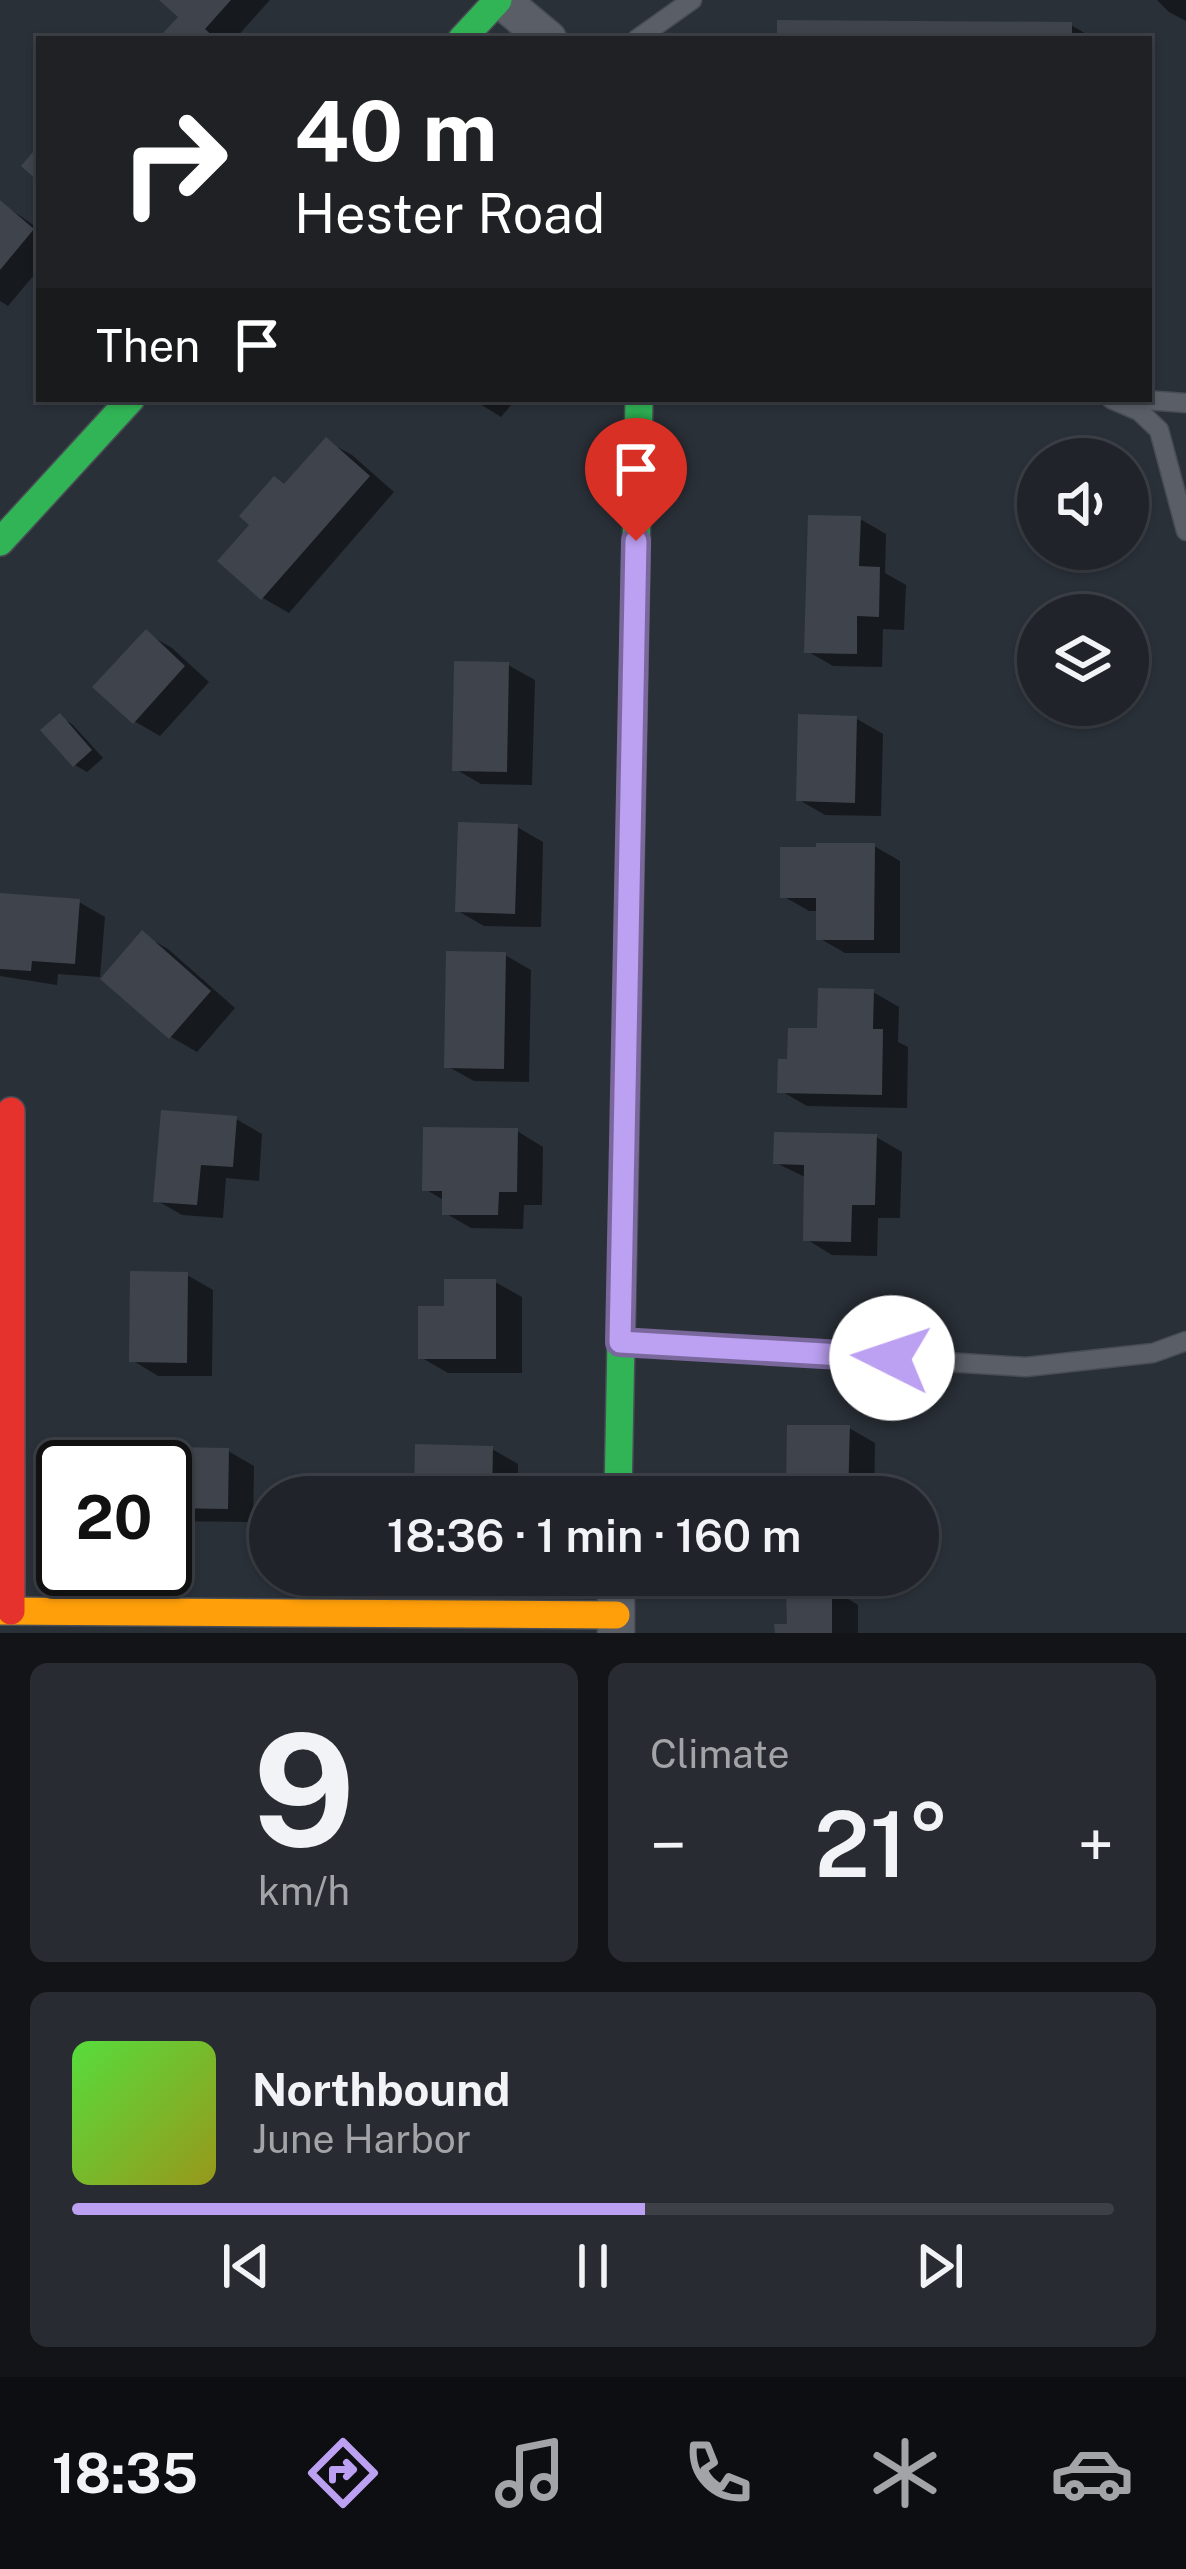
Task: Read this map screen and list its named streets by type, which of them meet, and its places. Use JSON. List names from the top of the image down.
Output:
{
  "page": {
    "turn": ["40 m", "Hester Road"],
    "then": "Then",
    "limit": "20",
    "trip": "18:36 · 1 min · 160 m",
    "tile": [
      ["9", "km/h"],
      "Climate"
    ],
    "heat": ["−", "21°", "+"],
    "song": ["Northbound", "June Harbor"],
    "tabs": "18:35"
  }
}
